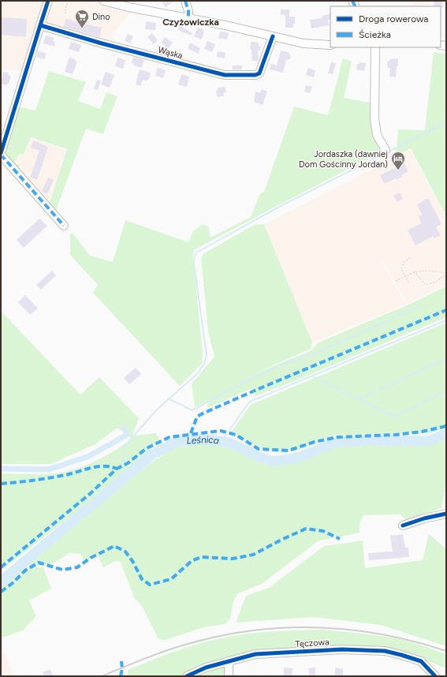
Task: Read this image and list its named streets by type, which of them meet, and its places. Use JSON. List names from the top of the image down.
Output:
{
  "streets": {
    "street": ["Wąska", "Tęczowa"]
  },
  "districts": ["Czyżowiczka"],
  "water": ["Leśnica"],
  "places": {
    "supermarket": ["Dino"],
    "hotel": ["Jordaszka (dawniej Dom Gościnny Jordan)"]
  },
  "legend": ["Droga rowerowa", "Ścieżka"]
}
